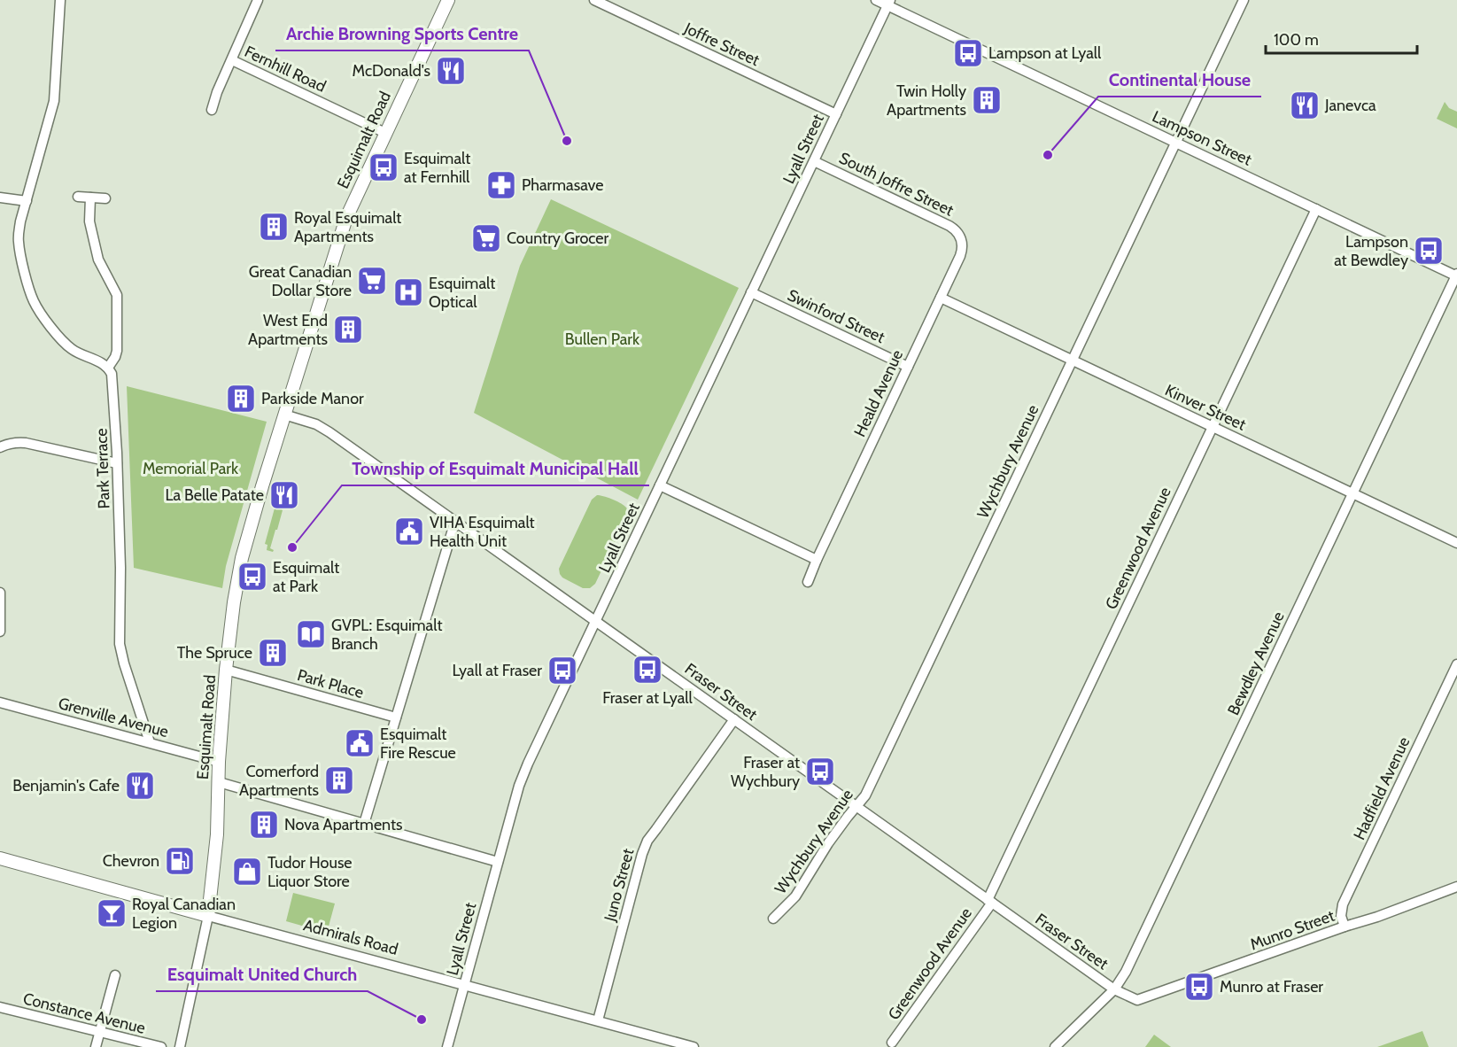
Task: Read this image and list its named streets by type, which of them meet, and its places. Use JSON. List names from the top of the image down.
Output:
{
  "streets": {
    "main road": ["Esquimalt Road", "Admirals Road"],
    "street": [
      "Joffre Street",
      "Fernhill Road",
      "Lampson Street",
      "Lyall Street",
      "South Joffre Street",
      "Swinford Street",
      "Heald Avenue",
      "Kinver Street",
      "Wychbury Avenue",
      "Park Terrace",
      "Greenwood Avenue",
      "Bewdley Avenue",
      "Park Place",
      "Fraser Street",
      "Grenville Avenue",
      "Hadfield Avenue",
      "Juno Street",
      "Munro Street",
      "Constance Avenue"
    ]
  },
  "crossings": [
    ["Joffre Street", "Lyall Street"],
    ["Fernhill Road", "Esquimalt Road"],
    ["Lampson Street", "Lyall Street"],
    ["Lampson Street", "Wychbury Avenue"],
    ["Lampson Street", "Greenwood Avenue"],
    ["Lampson Street", "Bewdley Avenue"],
    ["Esquimalt Road", "Park Place"],
    ["Esquimalt Road", "Fraser Street"],
    ["Esquimalt Road", "Grenville Avenue"],
    ["Esquimalt Road", "Admirals Road"],
    ["Lyall Street", "South Joffre Street"],
    ["Lyall Street", "Swinford Street"],
    ["Lyall Street", "Fraser Street"],
    ["Lyall Street", "Admirals Road"],
    ["South Joffre Street", "Heald Avenue"],
    ["Swinford Street", "Heald Avenue"],
    ["Heald Avenue", "Kinver Street"],
    ["Kinver Street", "Wychbury Avenue"],
    ["Kinver Street", "Greenwood Avenue"],
    ["Kinver Street", "Bewdley Avenue"],
    ["Wychbury Avenue", "Fraser Street"],
    ["Park Terrace", "Grenville Avenue"],
    ["Greenwood Avenue", "Fraser Street"],
    ["Bewdley Avenue", "Fraser Street"],
    ["Fraser Street", "Juno Street"],
    ["Fraser Street", "Munro Street"],
    ["Hadfield Avenue", "Munro Street"],
    ["Juno Street", "Admirals Road"]
  ],
  "parks": ["Bullen Park", "Memorial Park"],
  "places": {
    "bus stop": [
      "Lampson at Lyall",
      "Esquimalt at Fernhill",
      "Lampson at Bewdley",
      "Esquimalt at Park",
      "Fraser at Lyall",
      "Lyall at Fraser",
      "Fraser at Wychbury",
      "Munro at Fraser"
    ],
    "restaurant": [
      "McDonald's",
      "Janevca",
      "La Belle Patate",
      "Benjamin's Cafe"
    ],
    "building": [
      "Twin Holly Apartments",
      "Royal Esquimalt Apartments",
      "West End Apartments",
      "Parkside Manor",
      "The Spruce",
      "Comerford Apartments",
      "Nova Apartments"
    ],
    "other": [
      "Archie Browning Sports Centre",
      "Continental House",
      "Township of Esquimalt Municipal Hall",
      "Esquimalt United Church"
    ],
    "pharmacy": ["Pharmasave"],
    "supermarket": ["Country Grocer", "Great Canadian Dollar Store"],
    "hospital": ["Esquimalt Optical"],
    "public building": ["VIHA Esquimalt Health Unit", "Esquimalt Fire Rescue"],
    "library": ["GVPL: Esquimalt Branch"],
    "fuel station": ["Chevron"],
    "shop": ["Tudor House Liquor Store"],
    "bar": ["Royal Canadian Legion"]
  },
  "scale_bar": "100 m"
}
